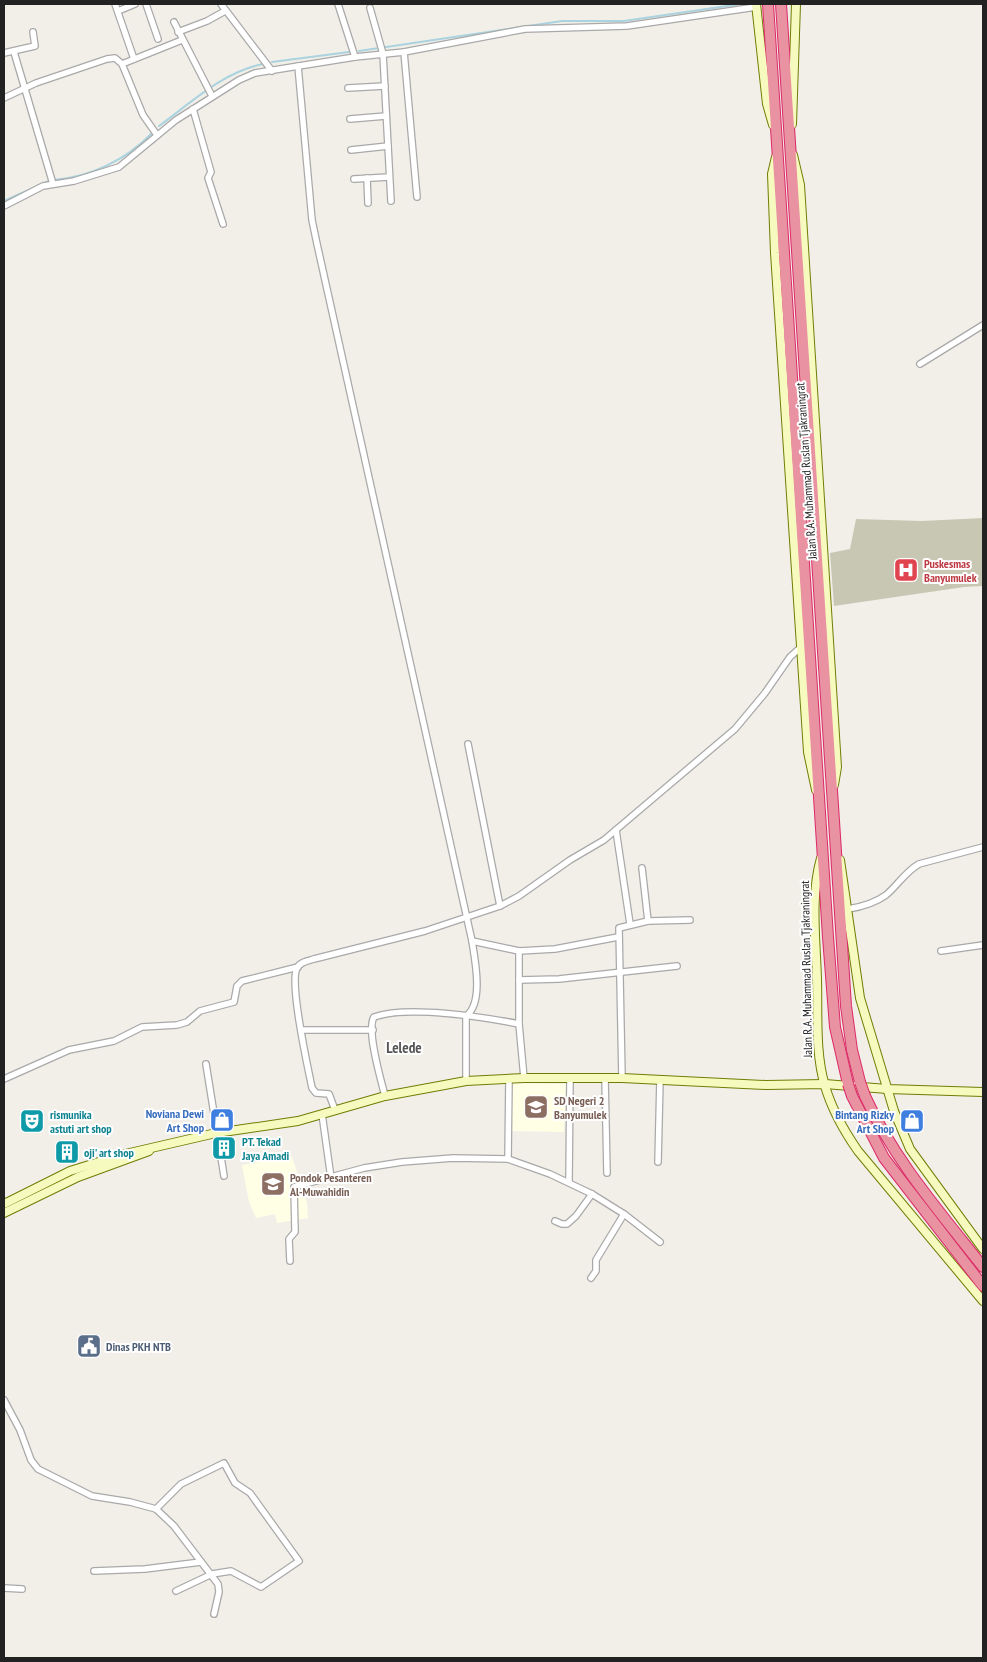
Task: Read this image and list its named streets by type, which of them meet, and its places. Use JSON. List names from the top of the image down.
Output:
{
  "streets": {
    "highway": ["Jalan R.A. Muhammad Ruslan Tjakraningrat"]
  },
  "districts": ["Lelede"],
  "places": {
    "hospital": ["Puskesmas Banyumulek"],
    "school or university": ["SD Negeri 2 Banyumulek", "Pondok Pesanteren Al-Muwahidin"],
    "shop": ["Noviana Dewi Art Shop", "Bintang Rizky Art Shop"],
    "theatre": ["rismunika astuti art shop"],
    "building": ["PT. Tekad Jaya Amadi", "oji' art shop"],
    "public building": ["Dinas PKH NTB"]
  }
}
